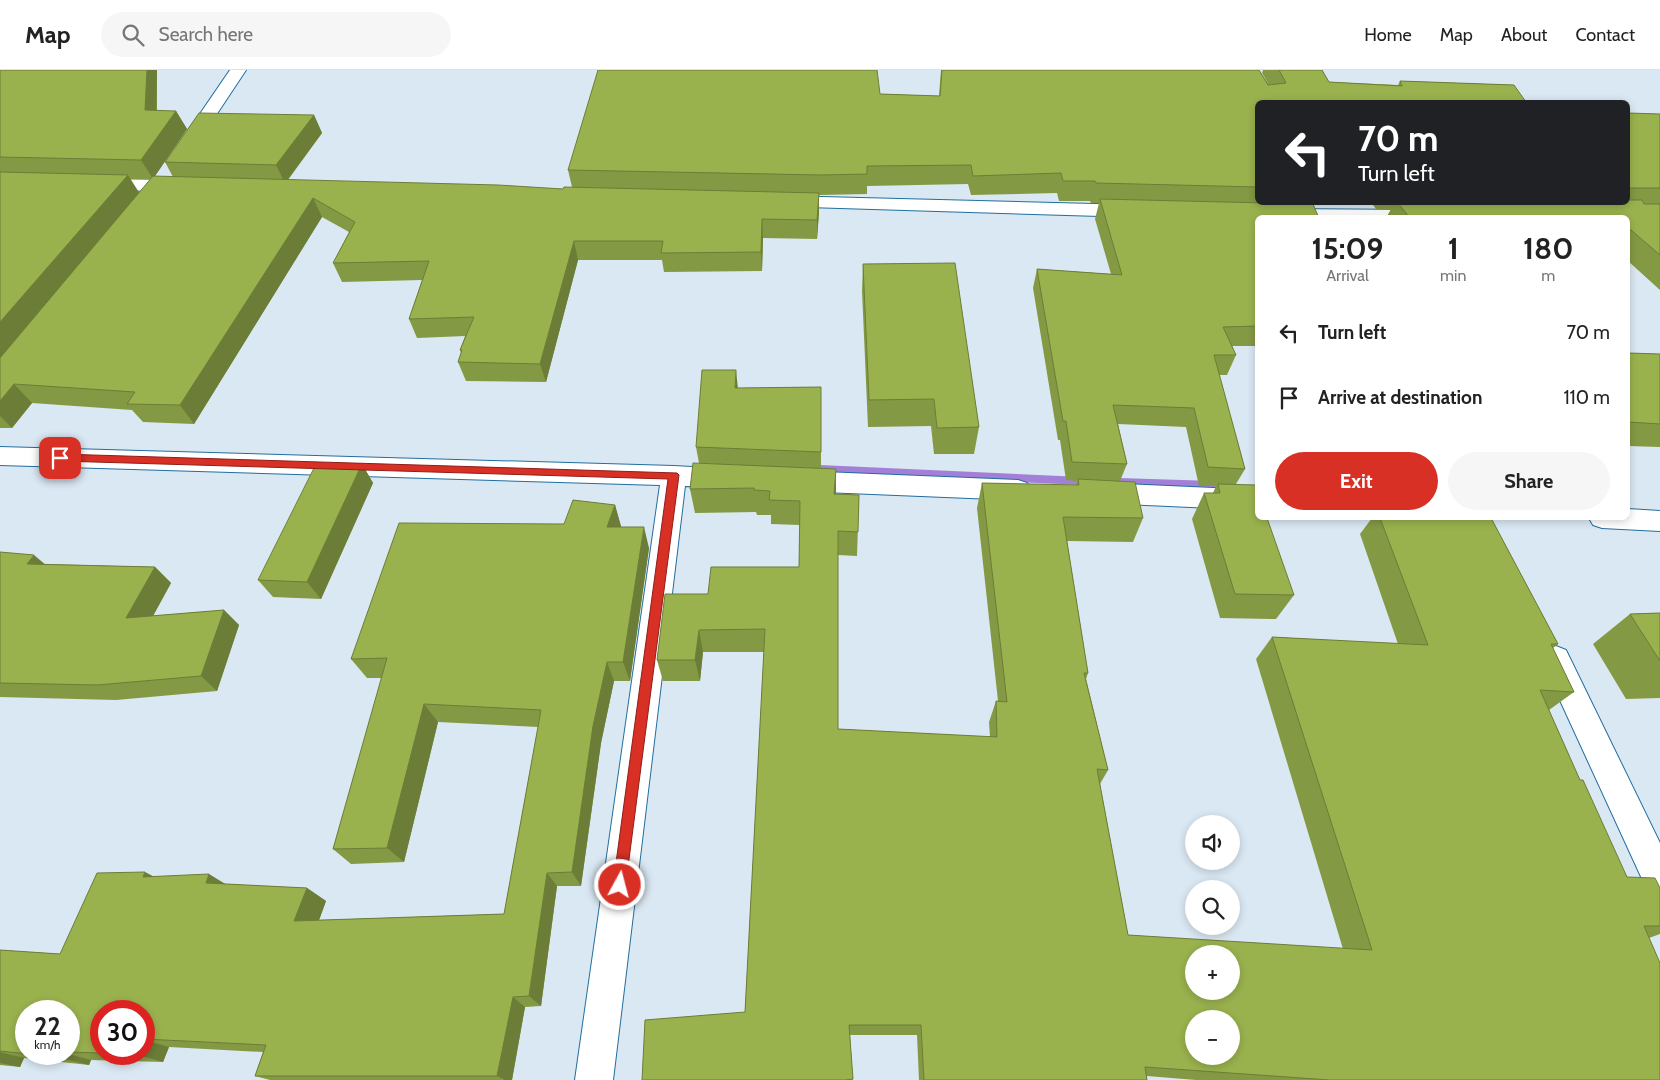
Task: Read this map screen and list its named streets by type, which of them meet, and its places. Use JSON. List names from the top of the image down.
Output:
{
  "page": {
    "header": "Map",
    "search": "Search here",
    "nav": [
      "Home",
      "Map",
      "About",
      "Contact"
    ],
    "turn": ["70 m", "Turn left"],
    "eta": [
      "15:09",
      "Arrival",
      "1",
      "min",
      "180",
      "m"
    ],
    "list": [
      {
        "name": "Turn left",
        "value": "70 m"
      },
      {
        "name": "Arrive at destination",
        "value": "110 m"
      }
    ],
    "buttons": ["Exit", "Share"],
    "map_buttons": ["+", "−"],
    "speed": "22 km/h",
    "limit": "30"
  }
}
